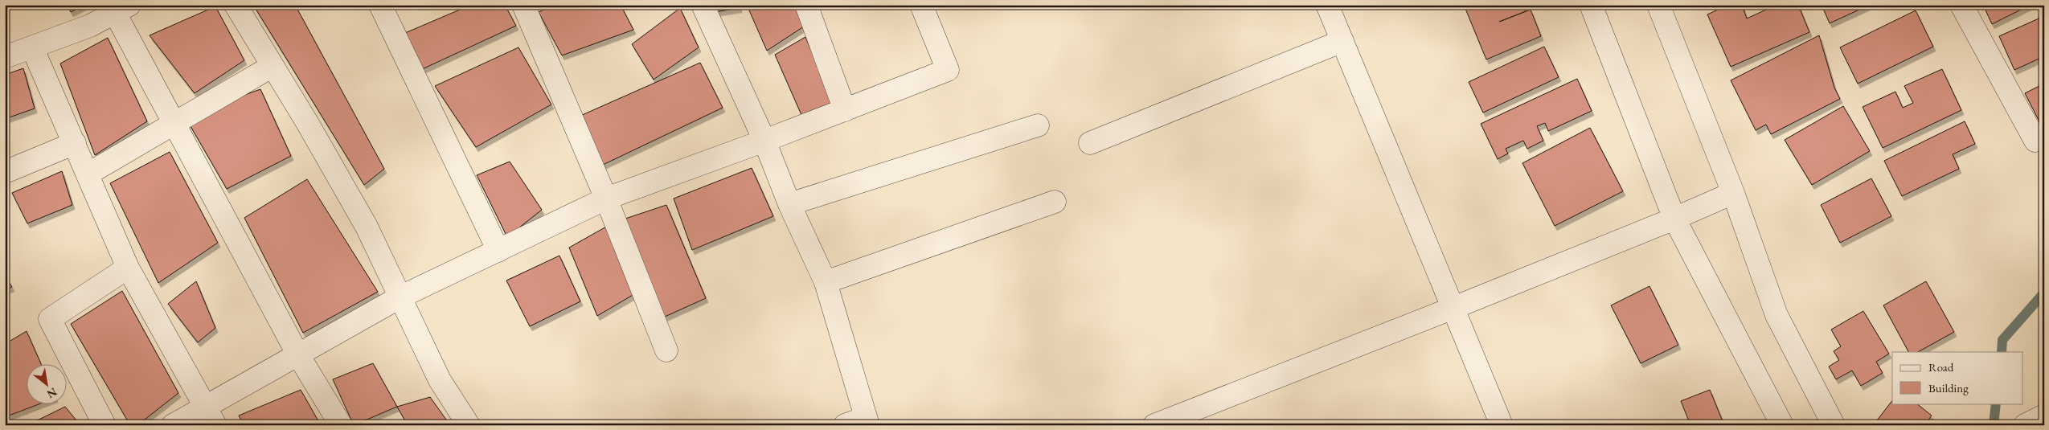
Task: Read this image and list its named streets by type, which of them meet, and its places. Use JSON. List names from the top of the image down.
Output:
{
  "legend": ["Road", "Building"],
  "north": "bottom right"
}
